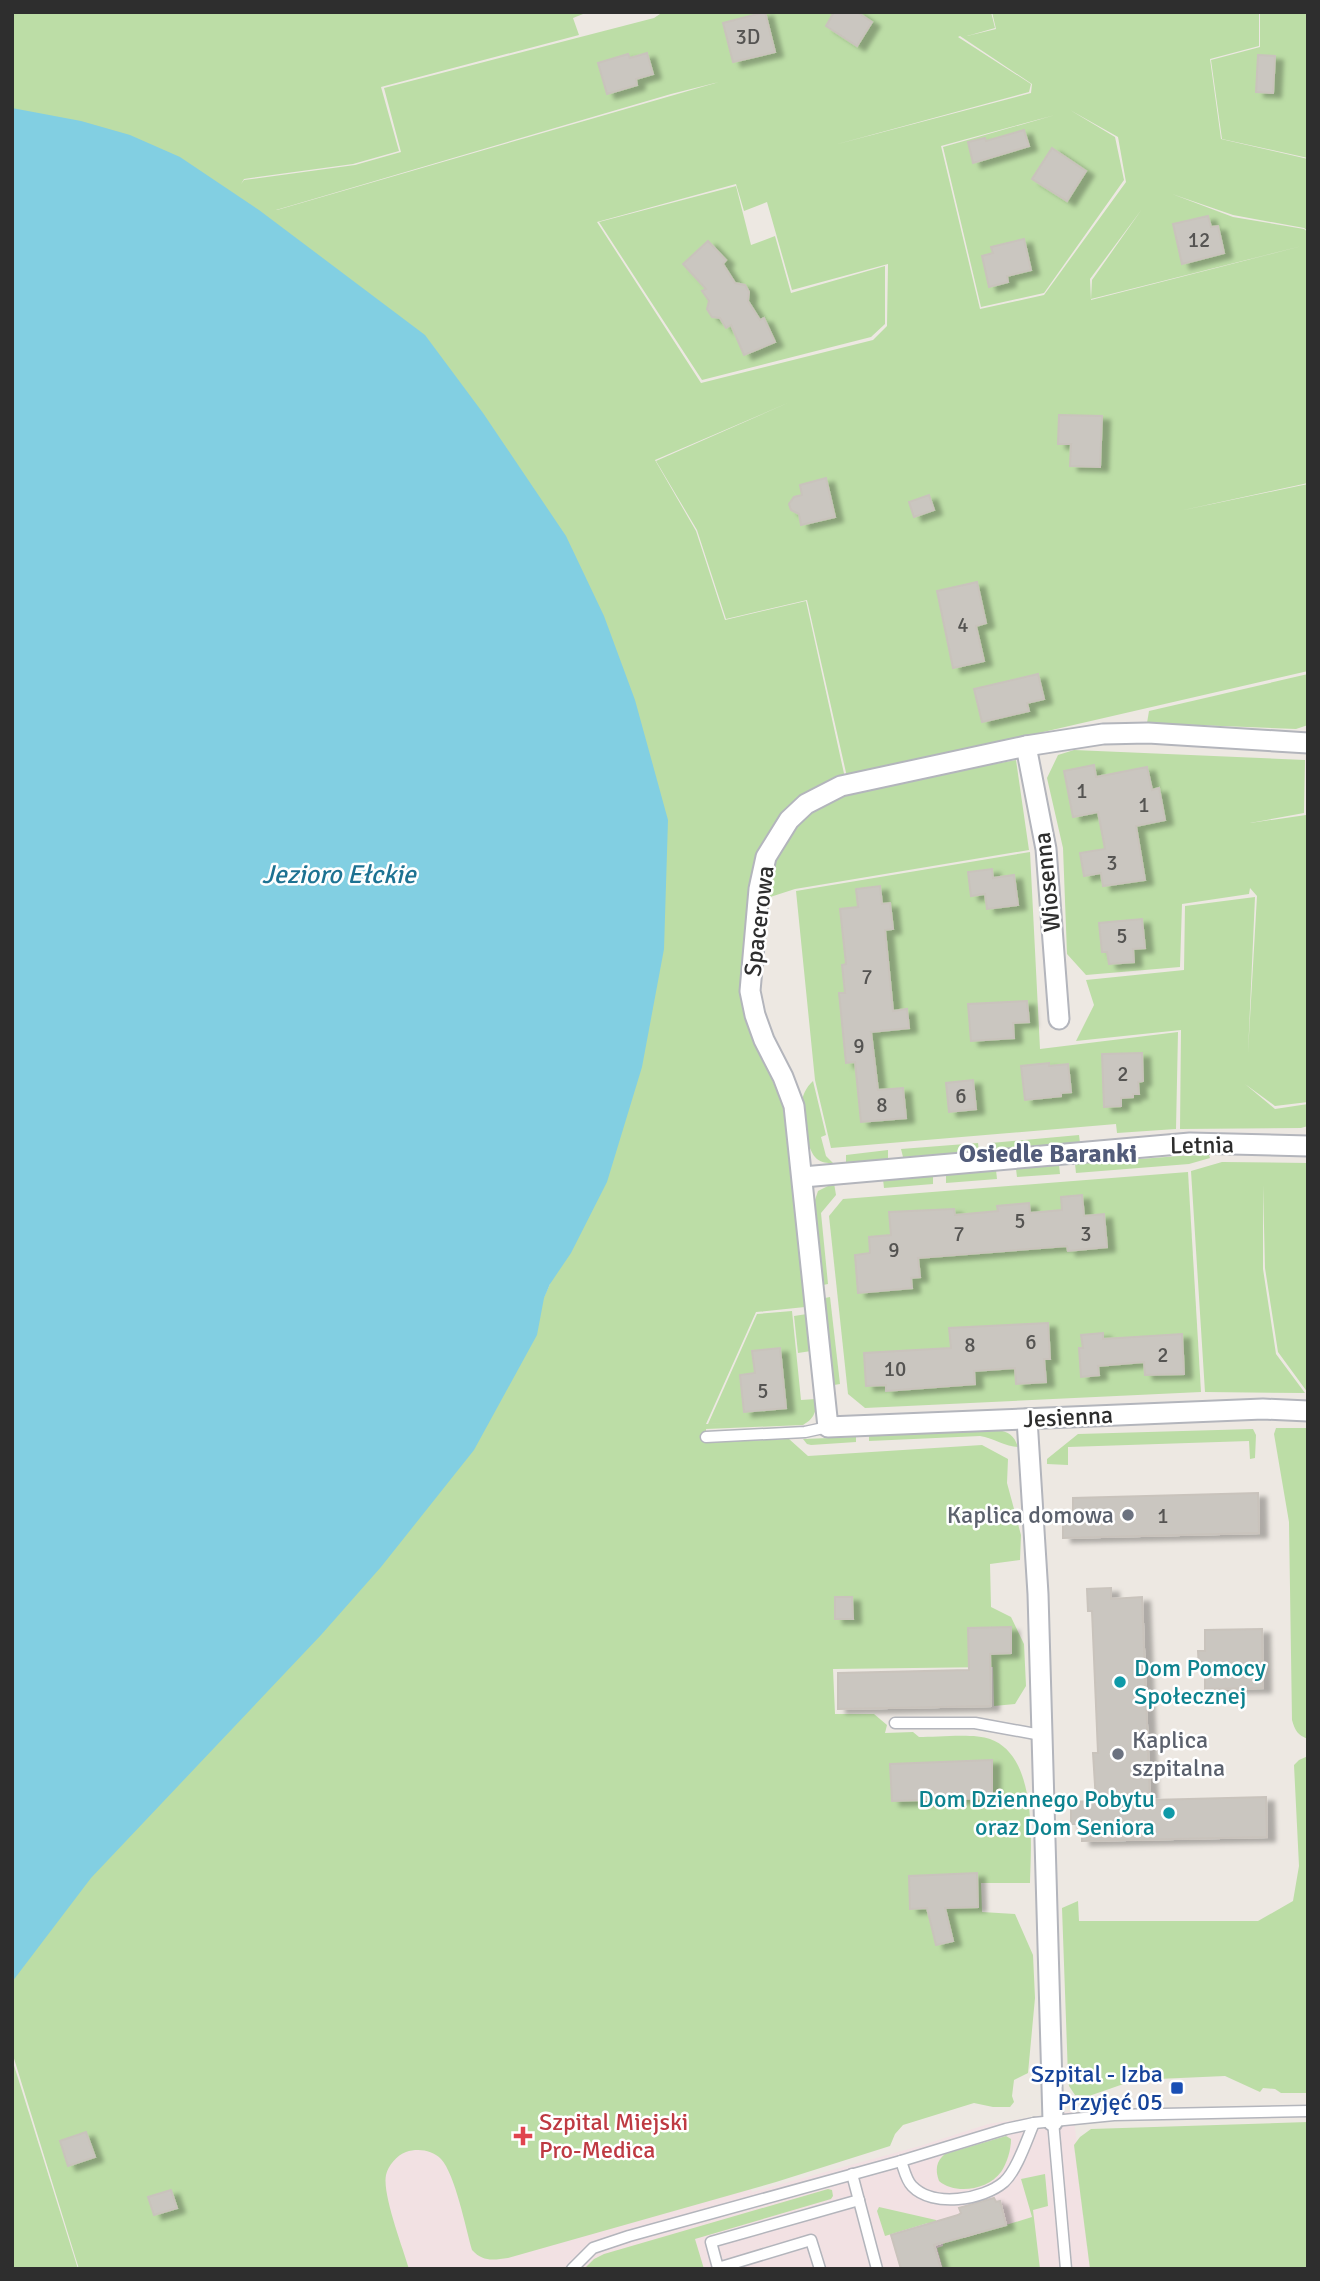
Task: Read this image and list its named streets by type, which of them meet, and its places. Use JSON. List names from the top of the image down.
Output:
{
  "streets": {
    "street": [
      "Wiosenna",
      "Spacerowa",
      "Letnia",
      "Jesienna"
    ]
  },
  "crossings": [
    ["Wiosenna", "Spacerowa"],
    ["Spacerowa", "Letnia"],
    ["Spacerowa", "Jesienna"]
  ],
  "districts": ["Osiedle Baranki"],
  "water": ["Jezioro Ełckie"],
  "places": {
    "other": [
      "Kaplica domowa",
      "Dom Pomocy Społecznej",
      "Kaplica szpitalna",
      "Dom Dziennego Pobytu oraz Dom Seniora"
    ],
    "transit": ["Szpital - Izba Przyjęć 05"],
    "health": ["Szpital Miejski Pro-Medica"]
  },
  "house_numbers": [
    "3D",
    "12",
    "4",
    "1",
    "1",
    "3",
    "5",
    "7",
    "9",
    "2",
    "6",
    "8",
    "5",
    "7",
    "3",
    "9",
    "6",
    "8",
    "2",
    "10",
    "5",
    "1"
  ]
}
